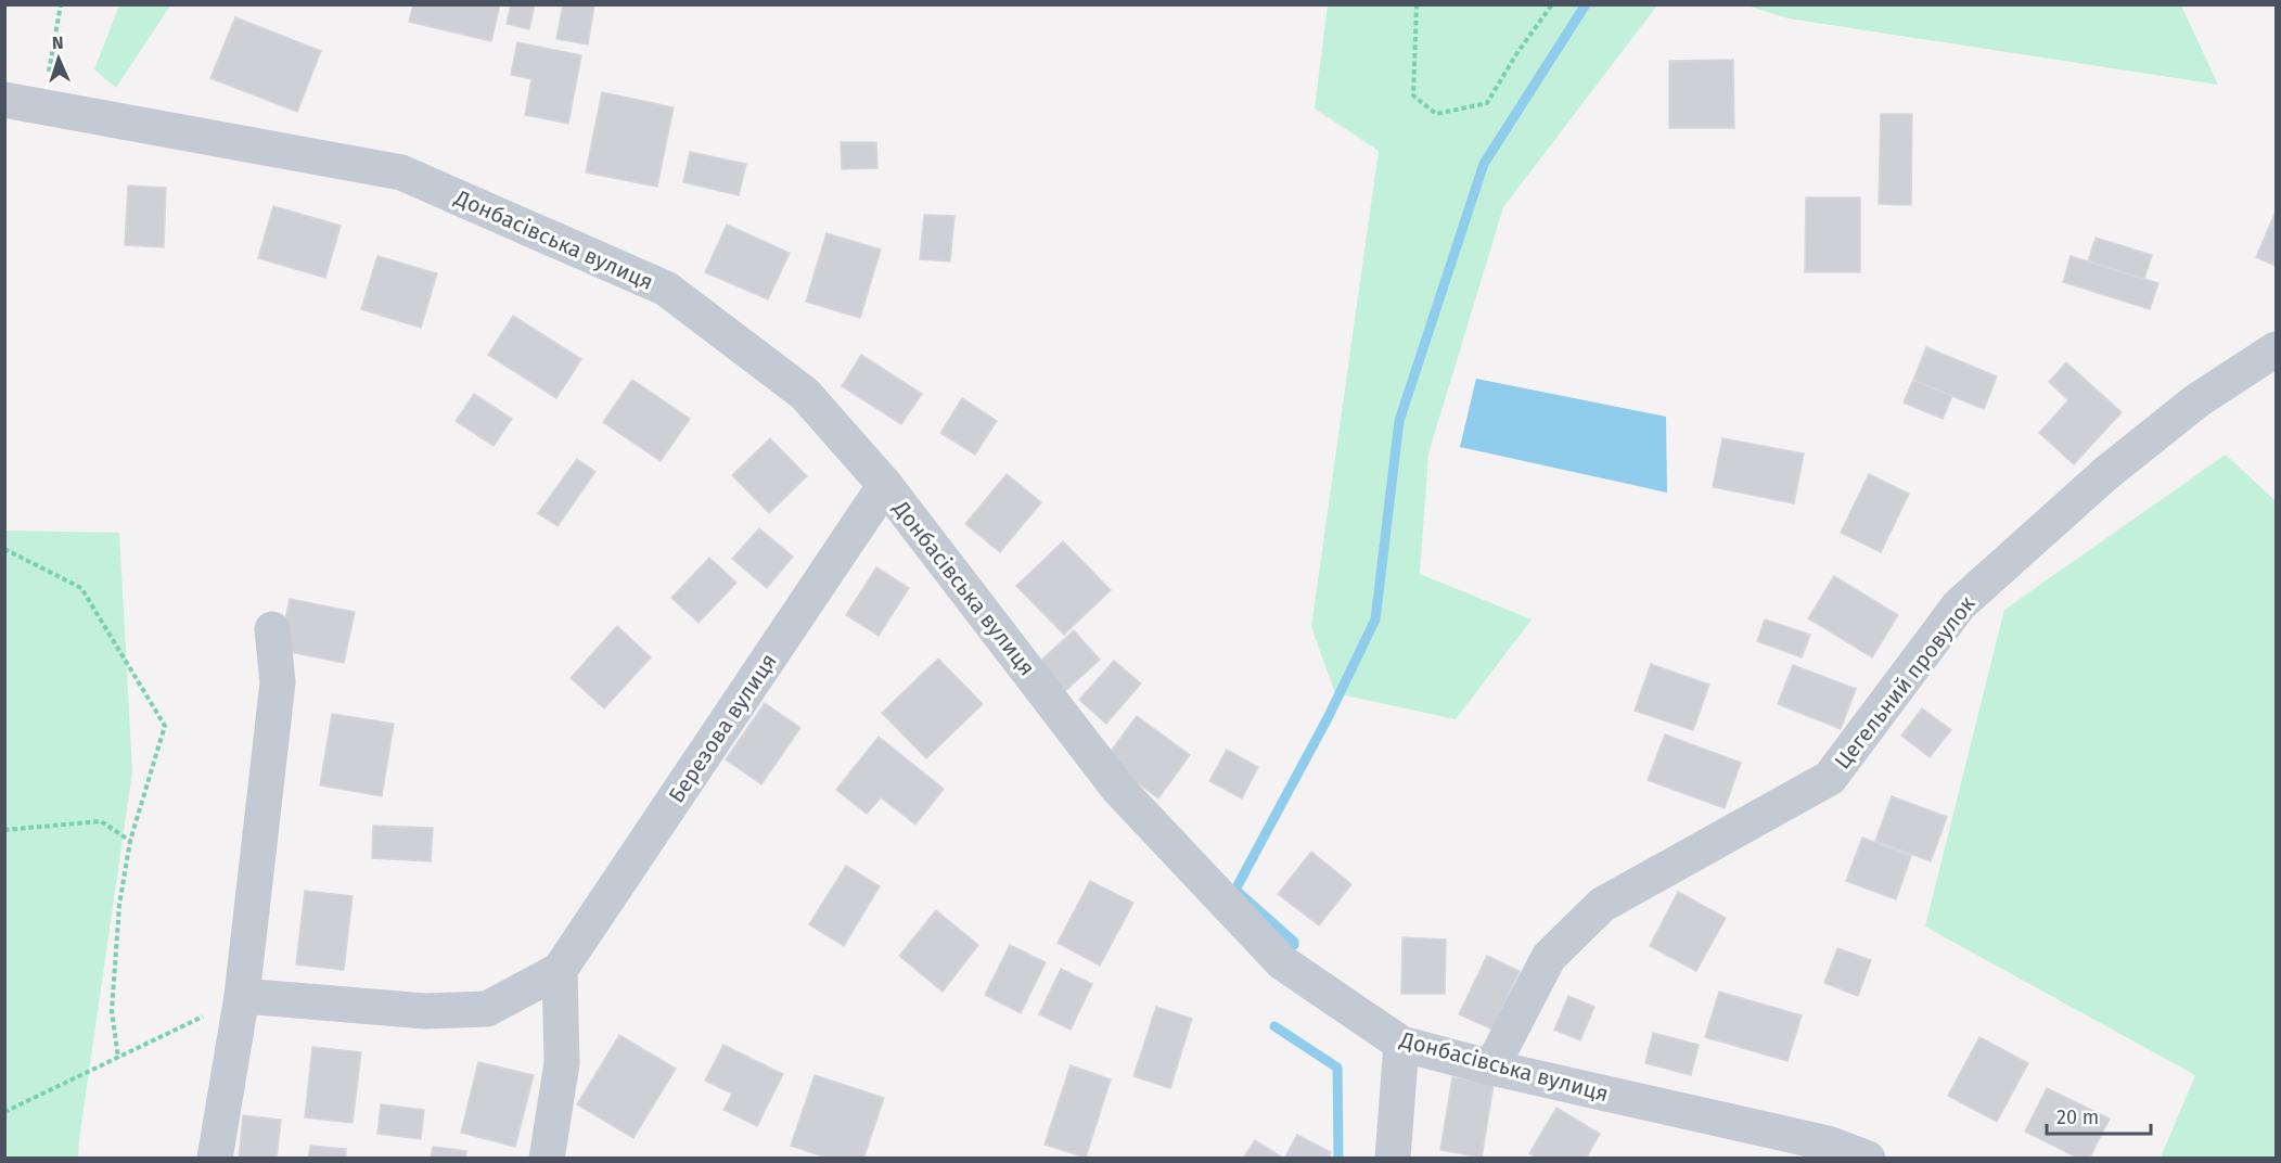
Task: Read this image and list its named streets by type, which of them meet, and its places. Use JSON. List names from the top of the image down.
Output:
{
  "streets": {
    "street": ["Донбасівська вулиця", "Цегельний провулок", "Березова вулиця"]
  },
  "crossings": [
    ["Донбасівська вулиця", "Цегельний провулок"],
    ["Донбасівська вулиця", "Березова вулиця"]
  ],
  "scale_bar": "20 m",
  "north": "top"
}
